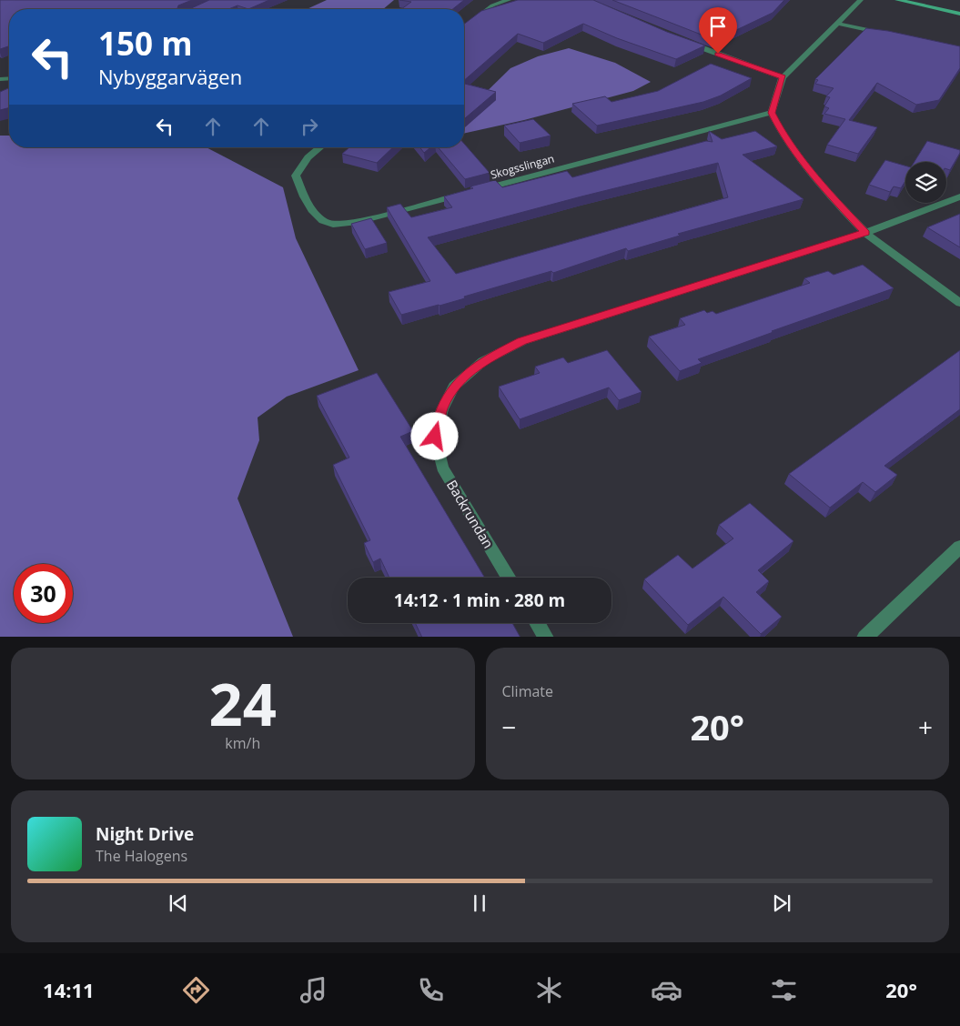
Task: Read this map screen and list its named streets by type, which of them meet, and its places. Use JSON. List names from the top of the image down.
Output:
{
  "streets": {
    "street": ["Skogsslingan", "Backrundan"]
  },
  "page": {
    "turn": ["150 m", "Nybyggarvägen"],
    "limit": "30",
    "trip": "14:12 · 1 min · 280 m",
    "tile": [
      ["24", "km/h"],
      "Climate"
    ],
    "heat": ["−", "20°", "+"],
    "song": ["Night Drive", "The Halogens"],
    "tabs": ["14:11", "20°"]
  }
}
